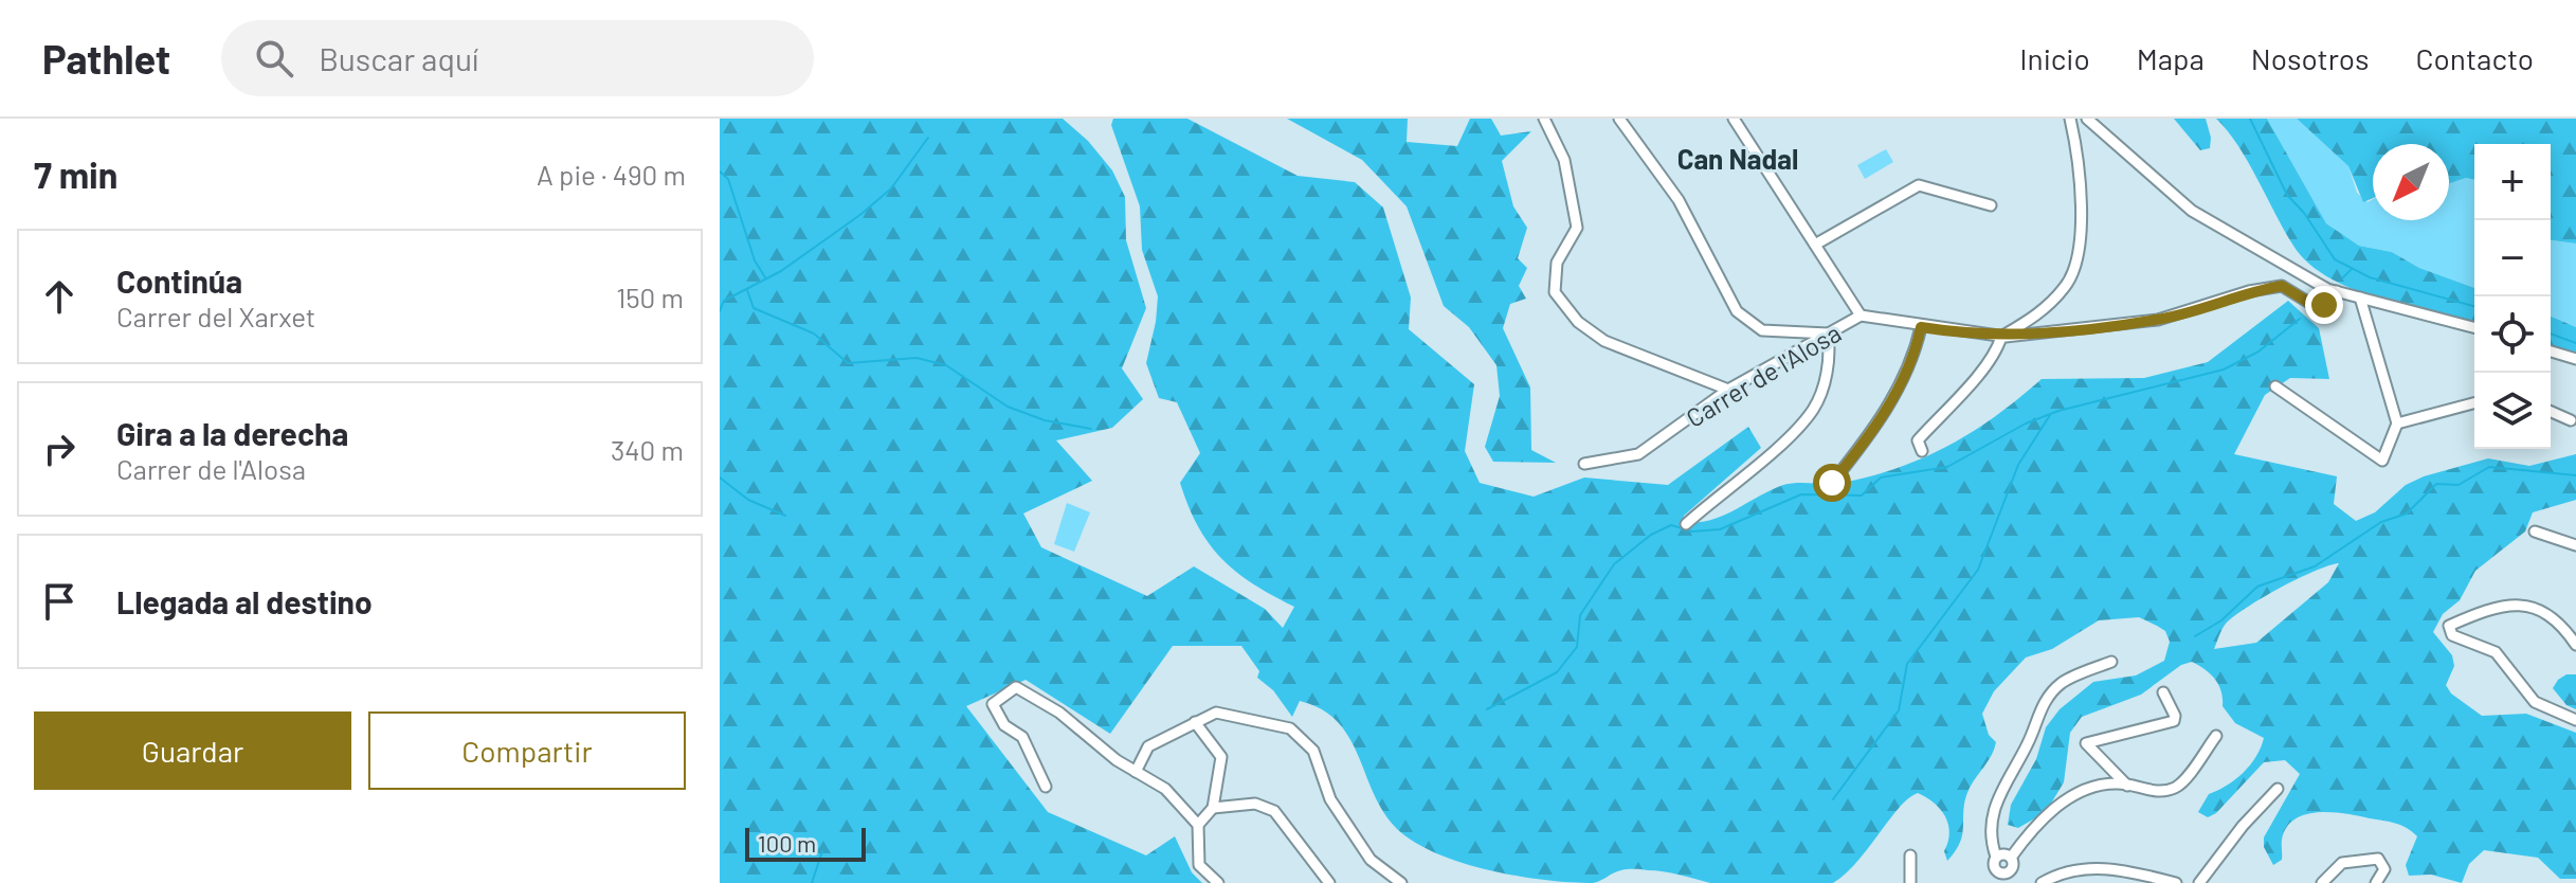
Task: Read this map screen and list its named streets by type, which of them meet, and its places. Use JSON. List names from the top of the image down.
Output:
{
  "streets": {
    "street": ["Carrer de l'Alosa"]
  },
  "districts": ["Can Nadal"],
  "scale_bar": "100 m",
  "north": "bottom left",
  "page": {
    "header": "Pathlet",
    "search": "Buscar aquí",
    "nav": [
      "Inicio",
      "Mapa",
      "Nosotros",
      "Contacto"
    ],
    "heading": ["7 min", "A pie · 490 m"],
    "map_buttons": ["+", "−"],
    "list": [
      ["Continúa", "Carrer del Xarxet", "150 m"],
      ["Gira a la derecha", "Carrer de l'Alosa", "340 m"],
      "Llegada al destino"
    ],
    "buttons": ["Guardar", "Compartir"],
    "scale": "100 m"
  }
}
